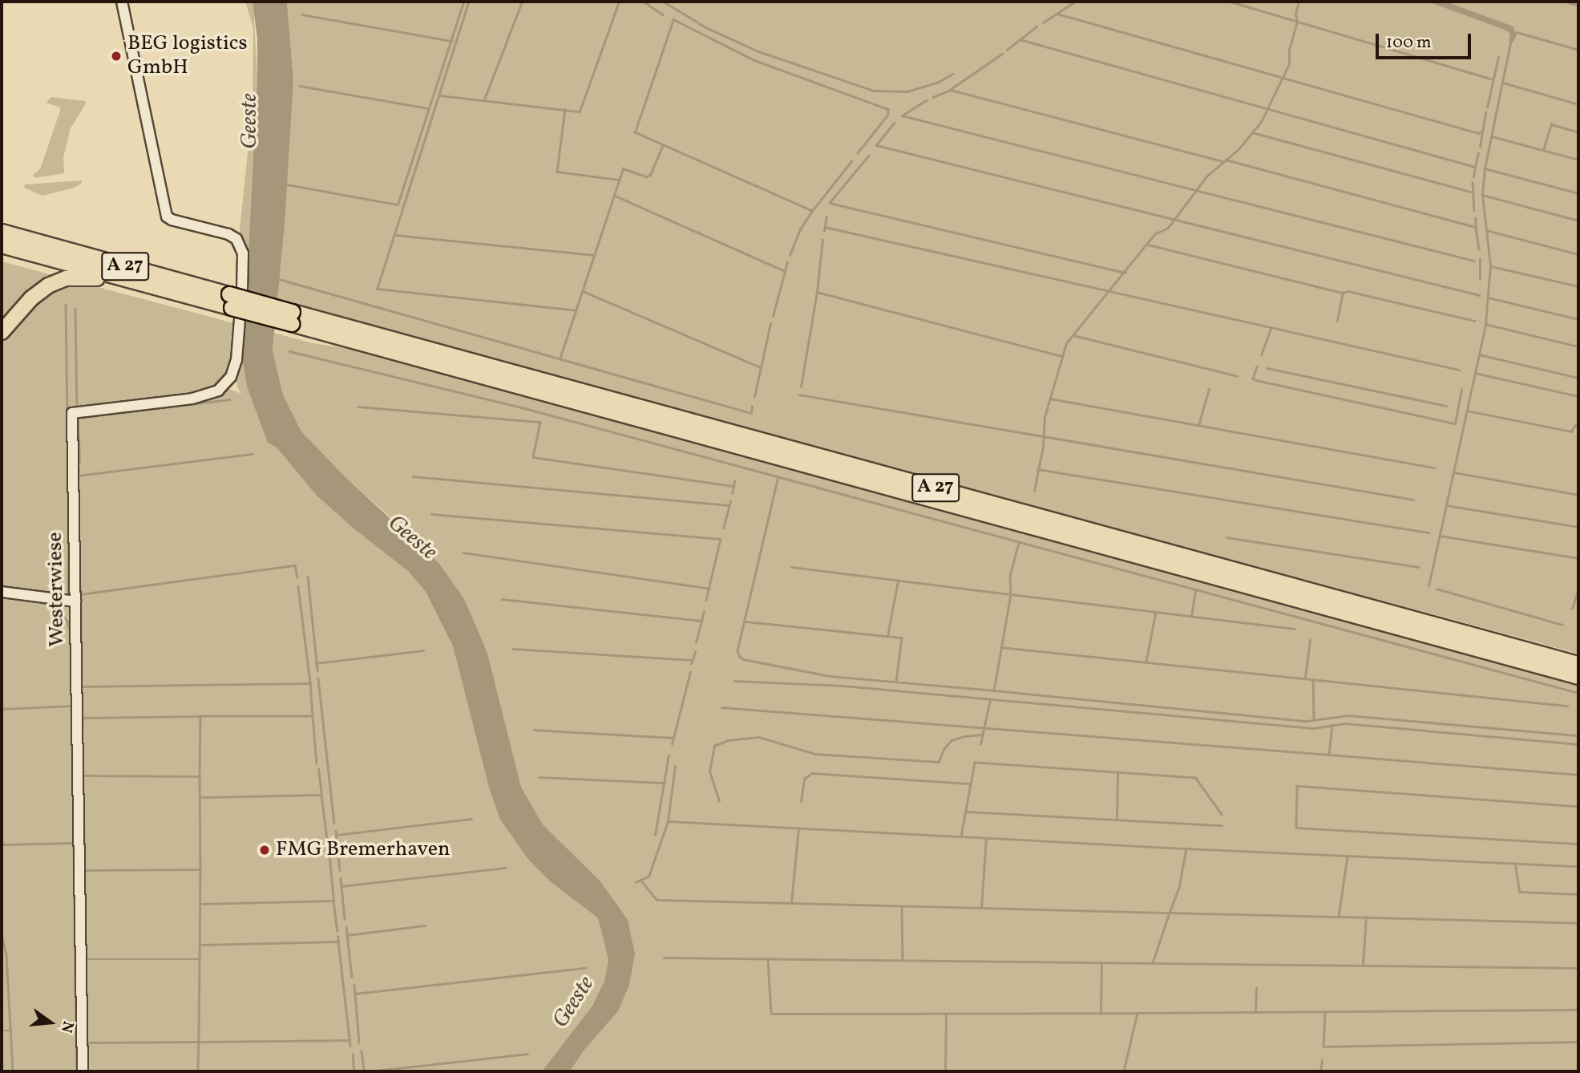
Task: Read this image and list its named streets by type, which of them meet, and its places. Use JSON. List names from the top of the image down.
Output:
{
  "streets": {
    "highway": ["A 27"],
    "street": ["Westerwiese"]
  },
  "water": ["Geeste"],
  "places": ["BEG logistics GmbH", "FMG Bremerhaven"],
  "scale_bar": "100 m",
  "north": "right"
}
